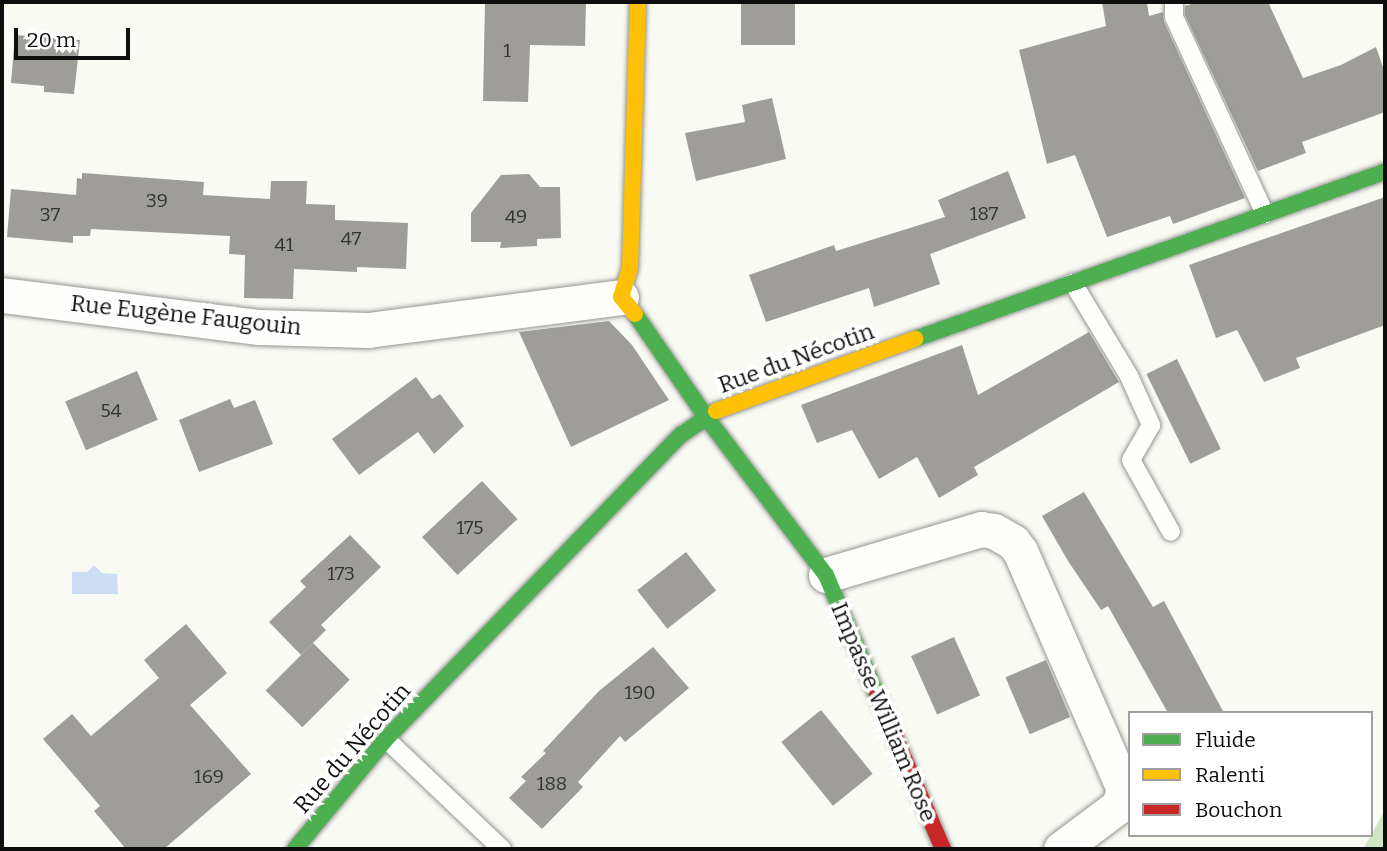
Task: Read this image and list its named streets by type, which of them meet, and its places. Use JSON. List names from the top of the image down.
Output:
{
  "streets": {
    "street": ["Rue Eugène Faugouin", "Rue du Nécotin", "Impasse William Rose"]
  },
  "crossings": [
    ["Rue Eugène Faugouin", "Impasse William Rose"],
    ["Rue du Nécotin", "Impasse William Rose"]
  ],
  "house_numbers": [
    "1",
    "39",
    "187",
    "37",
    "49",
    "47",
    "41",
    "54",
    "175",
    "173",
    "190",
    "169",
    "188"
  ],
  "legend": ["Fluide", "Ralenti", "Bouchon"],
  "scale_bar": "20 m"
}
